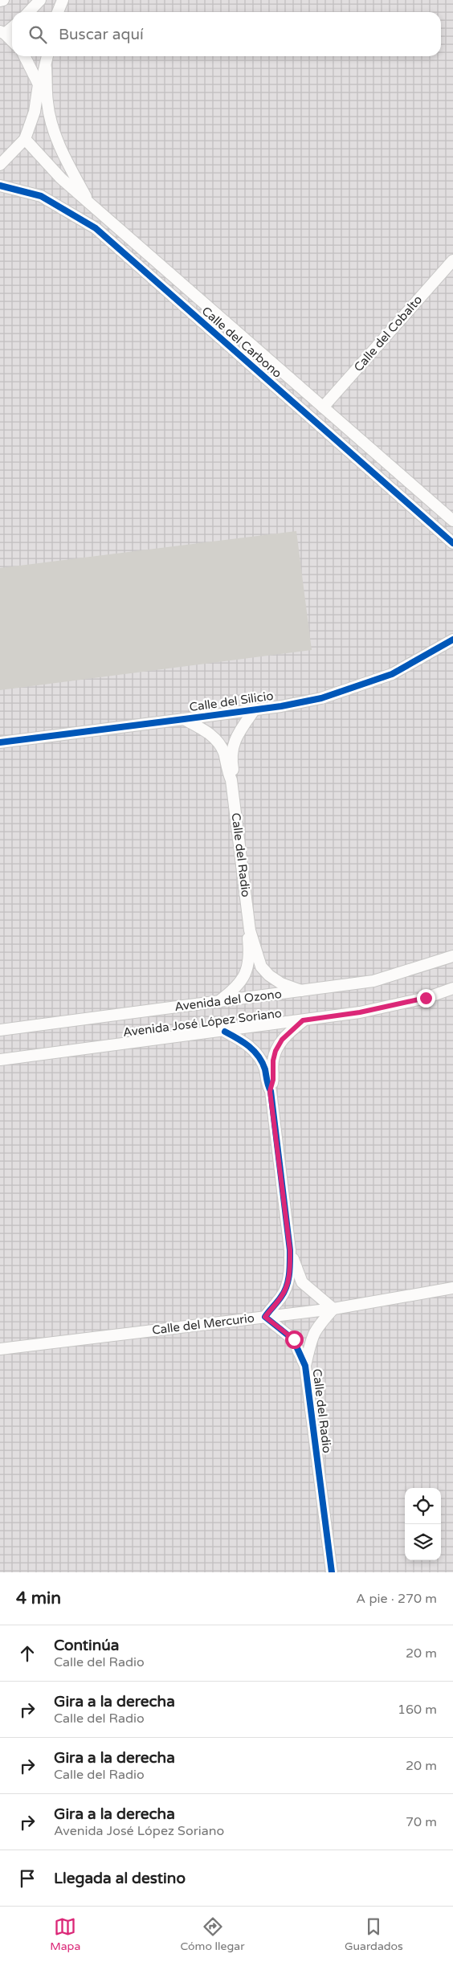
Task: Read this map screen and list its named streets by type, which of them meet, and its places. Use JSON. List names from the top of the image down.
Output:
{
  "streets": {
    "street": [
      "Calle del Cobalto",
      "Calle del Carbono",
      "Calle del Silicio",
      "Calle del Radio",
      "Avenida del Ozono",
      "Avenida José López Soriano",
      "Calle del Mercurio"
    ]
  },
  "crossings": [
    ["Calle del Cobalto", "Calle del Carbono"],
    ["Calle del Silicio", "Calle del Radio"],
    ["Calle del Radio", "Avenida del Ozono"],
    ["Calle del Radio", "Calle del Mercurio"]
  ],
  "page": {
    "search": "Buscar aquí",
    "heading": ["4 min", "A pie · 270 m"],
    "list": [
      ["Continúa", "Calle del Radio", "20 m"],
      ["Gira a la derecha", "Calle del Radio", "160 m"],
      ["Gira a la derecha", "Calle del Radio", "20 m"],
      ["Gira a la derecha", "Avenida José López Soriano", "70 m"],
      "Llegada al destino"
    ],
    "nav": ["Mapa", "Cómo llegar", "Guardados"]
  }
}
